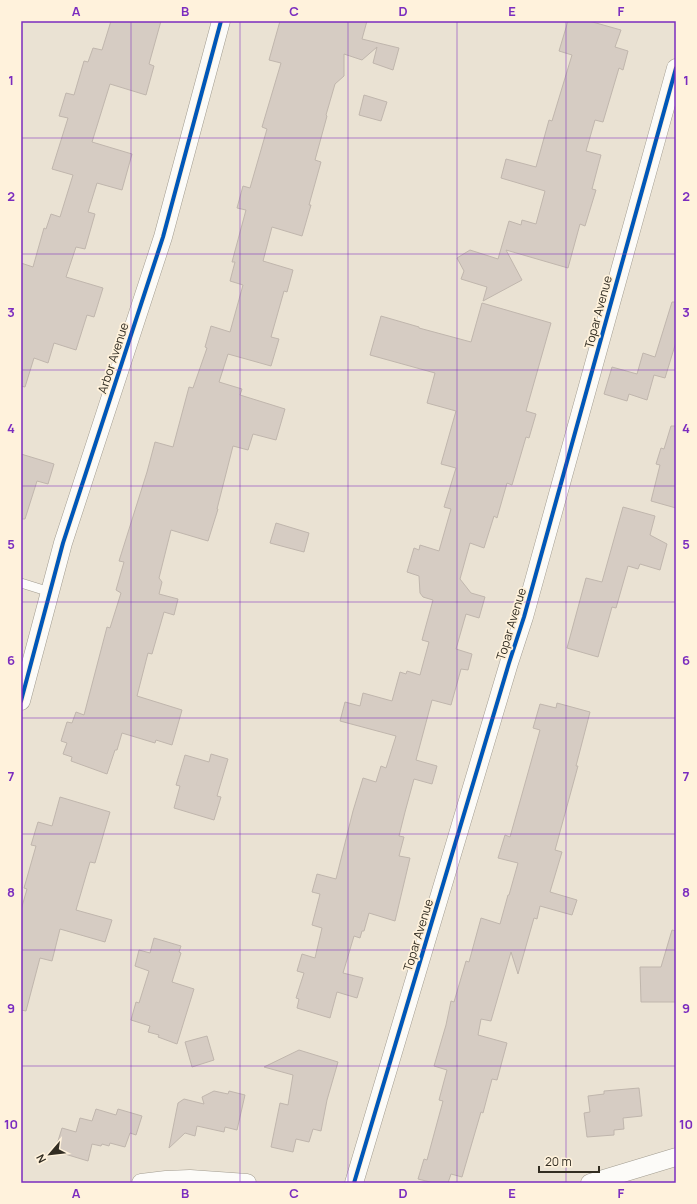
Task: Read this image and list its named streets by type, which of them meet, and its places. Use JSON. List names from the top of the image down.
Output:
{
  "streets": {
    "street": ["Topar Avenue", "Arbor Avenue"]
  },
  "scale_bar": "20 m",
  "north": "bottom left",
  "grid": {
    "columns": [
      "A",
      "B",
      "C",
      "D",
      "E",
      "F"
    ],
    "rows": [
      "1",
      "2",
      "3",
      "4",
      "5",
      "6",
      "7",
      "8",
      "9",
      "10"
    ]
  }
}
